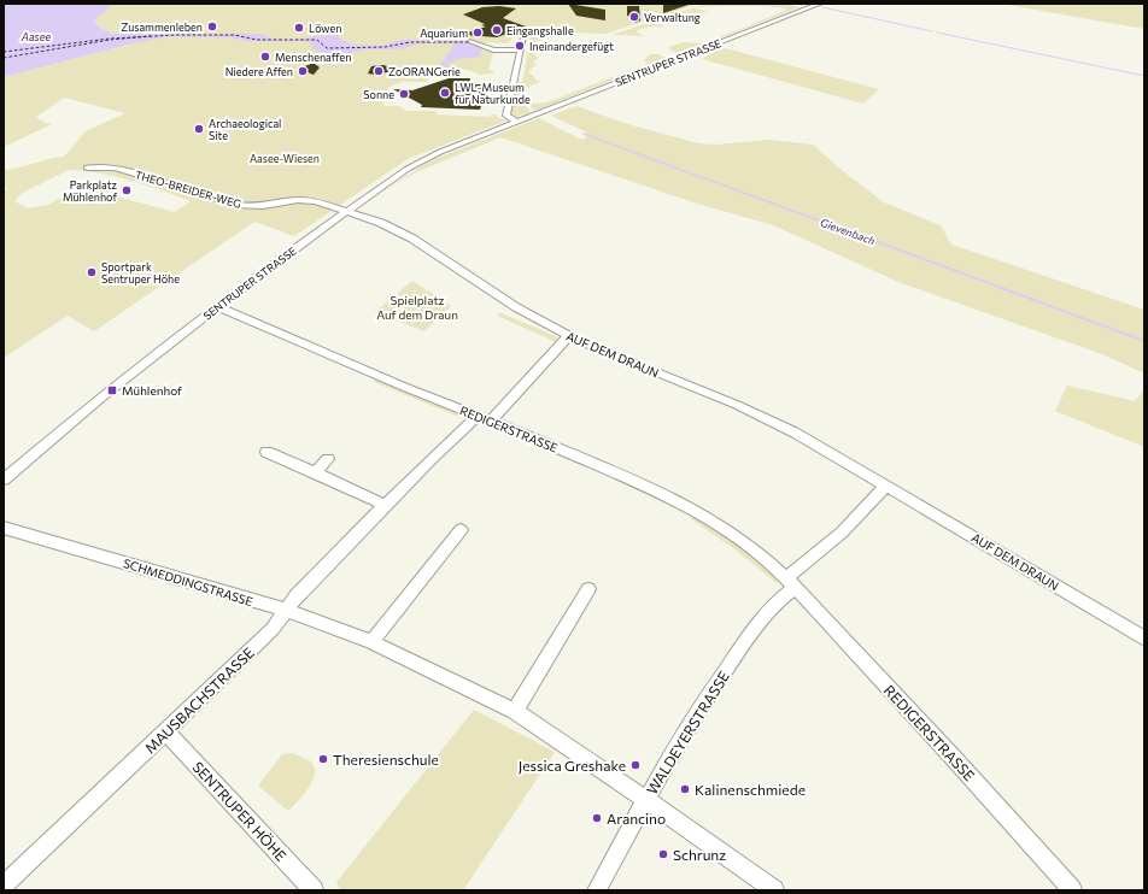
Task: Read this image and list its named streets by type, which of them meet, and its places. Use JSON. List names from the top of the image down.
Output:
{
  "streets": {
    "street": [
      "SENTRUPER STRASSE",
      "THEO-BREIDER-WEG",
      "AUF DEM DRAUN",
      "REDIGERSTRASSE",
      "SCHMEDDINGSTRASSE",
      "MAUSBACHSTRASSE",
      "WALDEYERSTRASSE",
      "SENTRUPER HÖHE"
    ]
  },
  "crossings": [
    ["SENTRUPER STRASSE", "THEO-BREIDER-WEG"],
    ["SENTRUPER STRASSE", "AUF DEM DRAUN"],
    ["SENTRUPER STRASSE", "REDIGERSTRASSE"],
    ["THEO-BREIDER-WEG", "AUF DEM DRAUN"],
    ["REDIGERSTRASSE", "MAUSBACHSTRASSE"],
    ["REDIGERSTRASSE", "WALDEYERSTRASSE"],
    ["SCHMEDDINGSTRASSE", "MAUSBACHSTRASSE"],
    ["SCHMEDDINGSTRASSE", "WALDEYERSTRASSE"],
    ["MAUSBACHSTRASSE", "SENTRUPER HÖHE"]
  ],
  "water": ["Aasee", "Gievenbach"],
  "parks": ["Aasee-Wiesen", "Spielplatz Auf dem Draun"],
  "places": {
    "other": [
      "Verwaltung",
      "Zusammenleben",
      "Löwen",
      "Eingangshalle",
      "Aquarium",
      "Ineinandergefügt",
      "Menschenaffen",
      "Niedere Affen",
      "ZoORANGerie",
      "LWL-Museum für Naturkunde",
      "Sonne",
      "Archaeological Site",
      "Parkplatz Mühlenhof",
      "Sportpark Sentruper Höhe",
      "Theresienschule",
      "Jessica Greshake",
      "Kalinenschmiede",
      "Arancino",
      "Schrunz"
    ],
    "transit": ["Mühlenhof"]
  }
}
